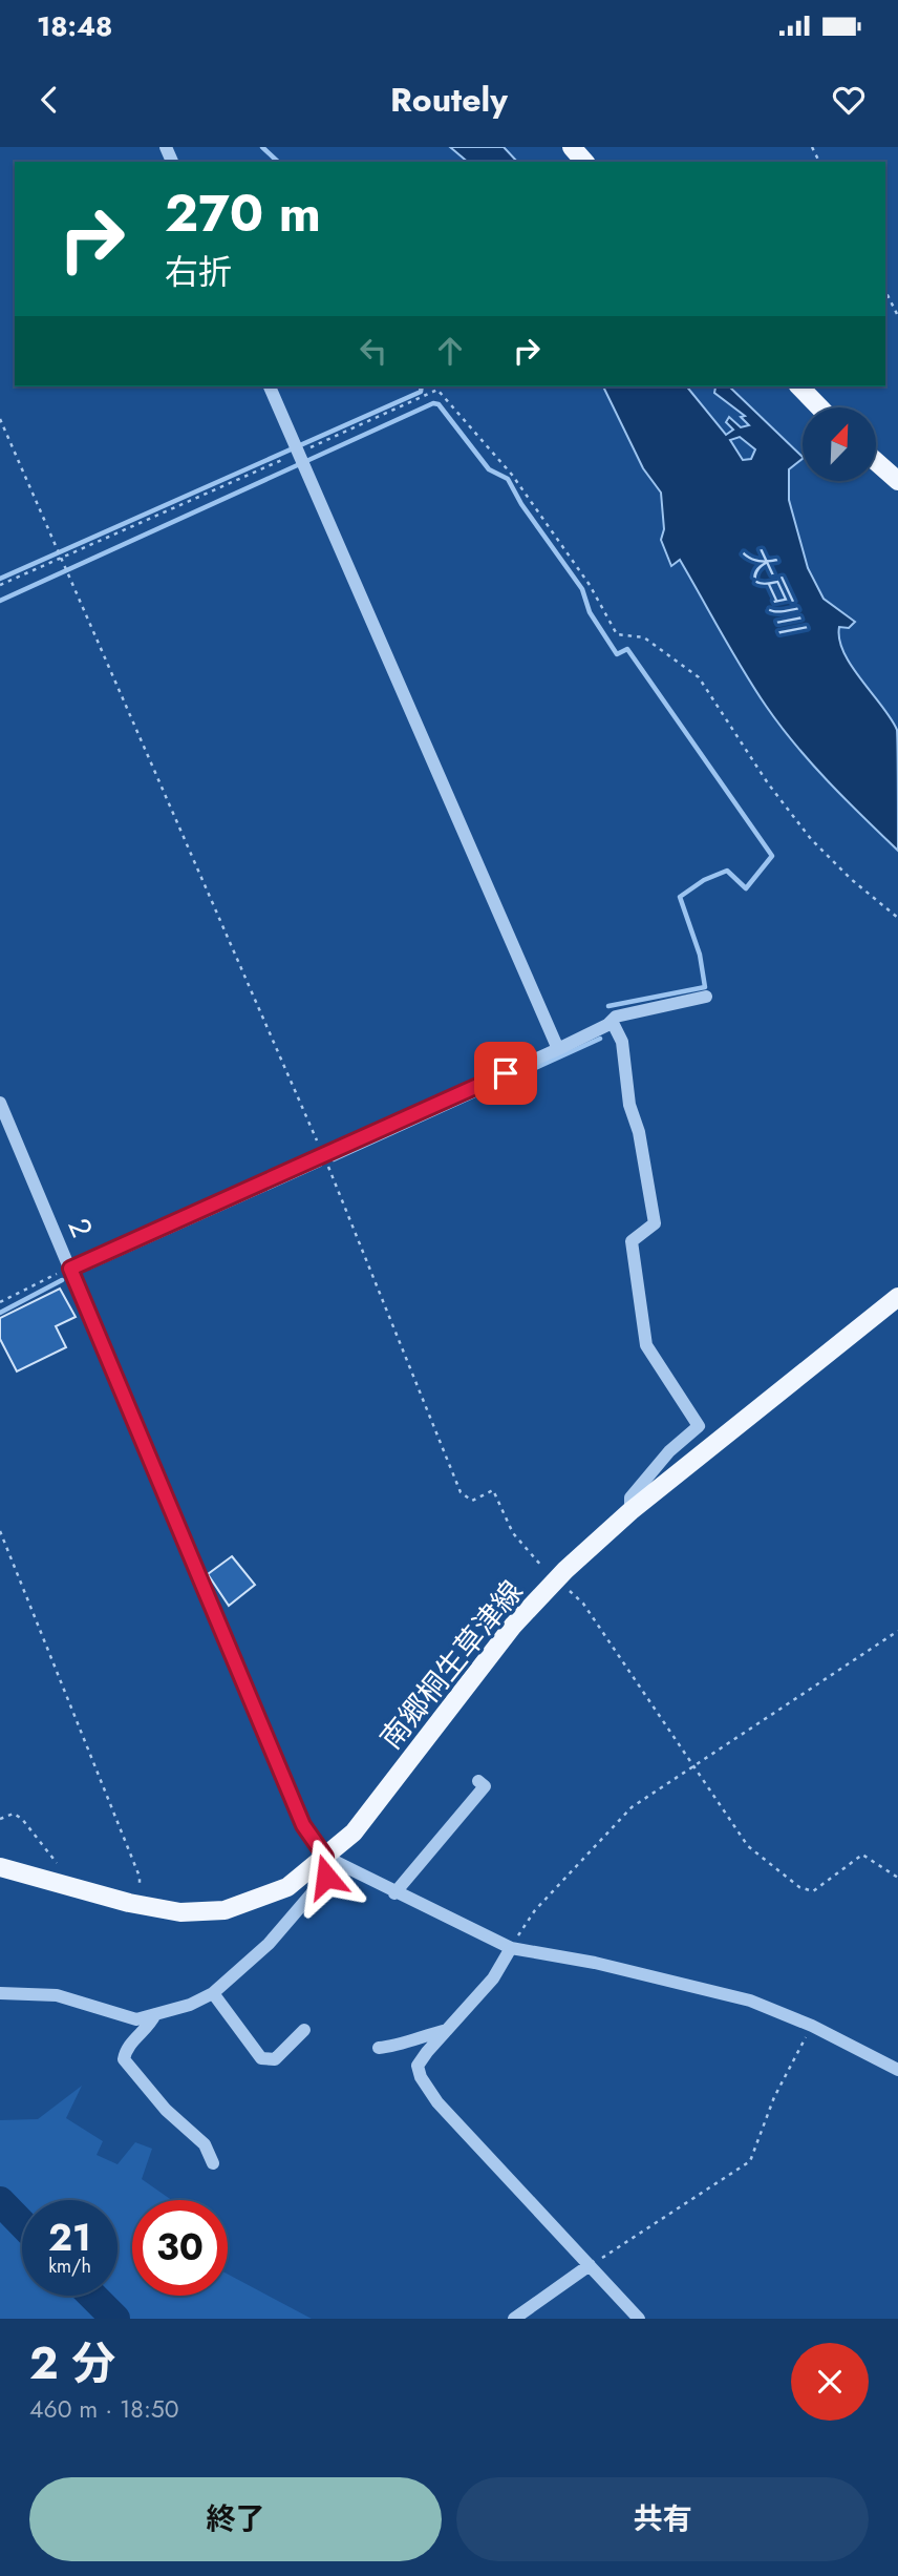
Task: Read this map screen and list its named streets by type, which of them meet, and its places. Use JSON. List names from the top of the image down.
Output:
{
  "streets": {
    "main road": ["南郷桐生草津線"],
    "street": ["2"]
  },
  "crossings": [
    ["2", "南郷桐生草津線"]
  ],
  "water": ["大戸川"],
  "north": "top right",
  "page": {
    "status": "18:48",
    "header": "Routely",
    "turn": ["270 m", "右折"],
    "speed": "21 km/h",
    "limit": "30",
    "heading": ["2 分", "460 m · 18:50"],
    "buttons": ["終了", "共有"]
  }
}
